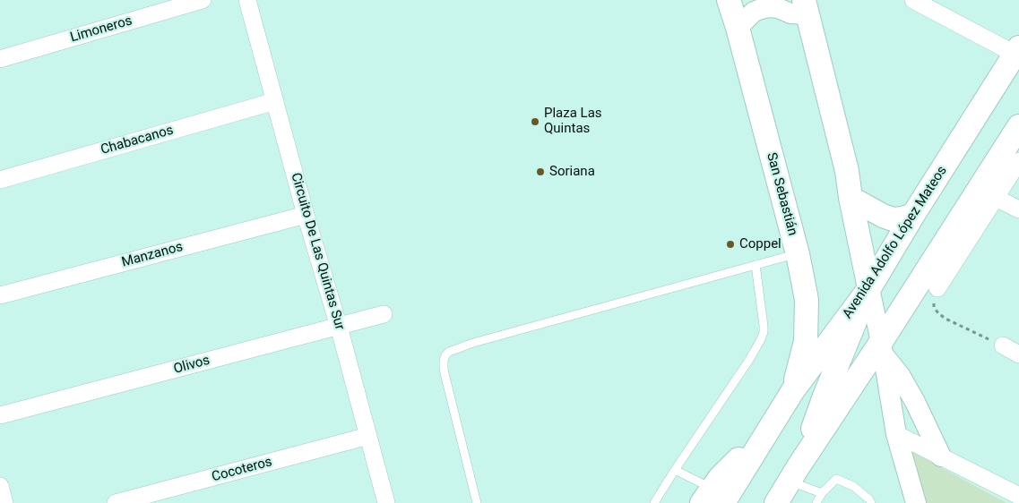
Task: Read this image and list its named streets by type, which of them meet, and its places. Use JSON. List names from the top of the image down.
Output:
{
  "streets": {
    "main road": ["San Sebastián", "Avenida Adolfo López Mateos"],
    "street": [
      "Limoneros",
      "Chabacanos",
      "Circuito De Las Quintas Sur",
      "Manzanos",
      "Olivos",
      "Cocoteros"
    ]
  },
  "crossings": [
    ["Chabacanos", "Circuito De Las Quintas Sur"],
    ["San Sebastián", "Avenida Adolfo López Mateos"],
    ["Circuito De Las Quintas Sur", "Manzanos"],
    ["Circuito De Las Quintas Sur", "Olivos"],
    ["Circuito De Las Quintas Sur", "Cocoteros"]
  ],
  "places": ["Plaza Las Quintas", "Soriana", "Coppel"]
}
